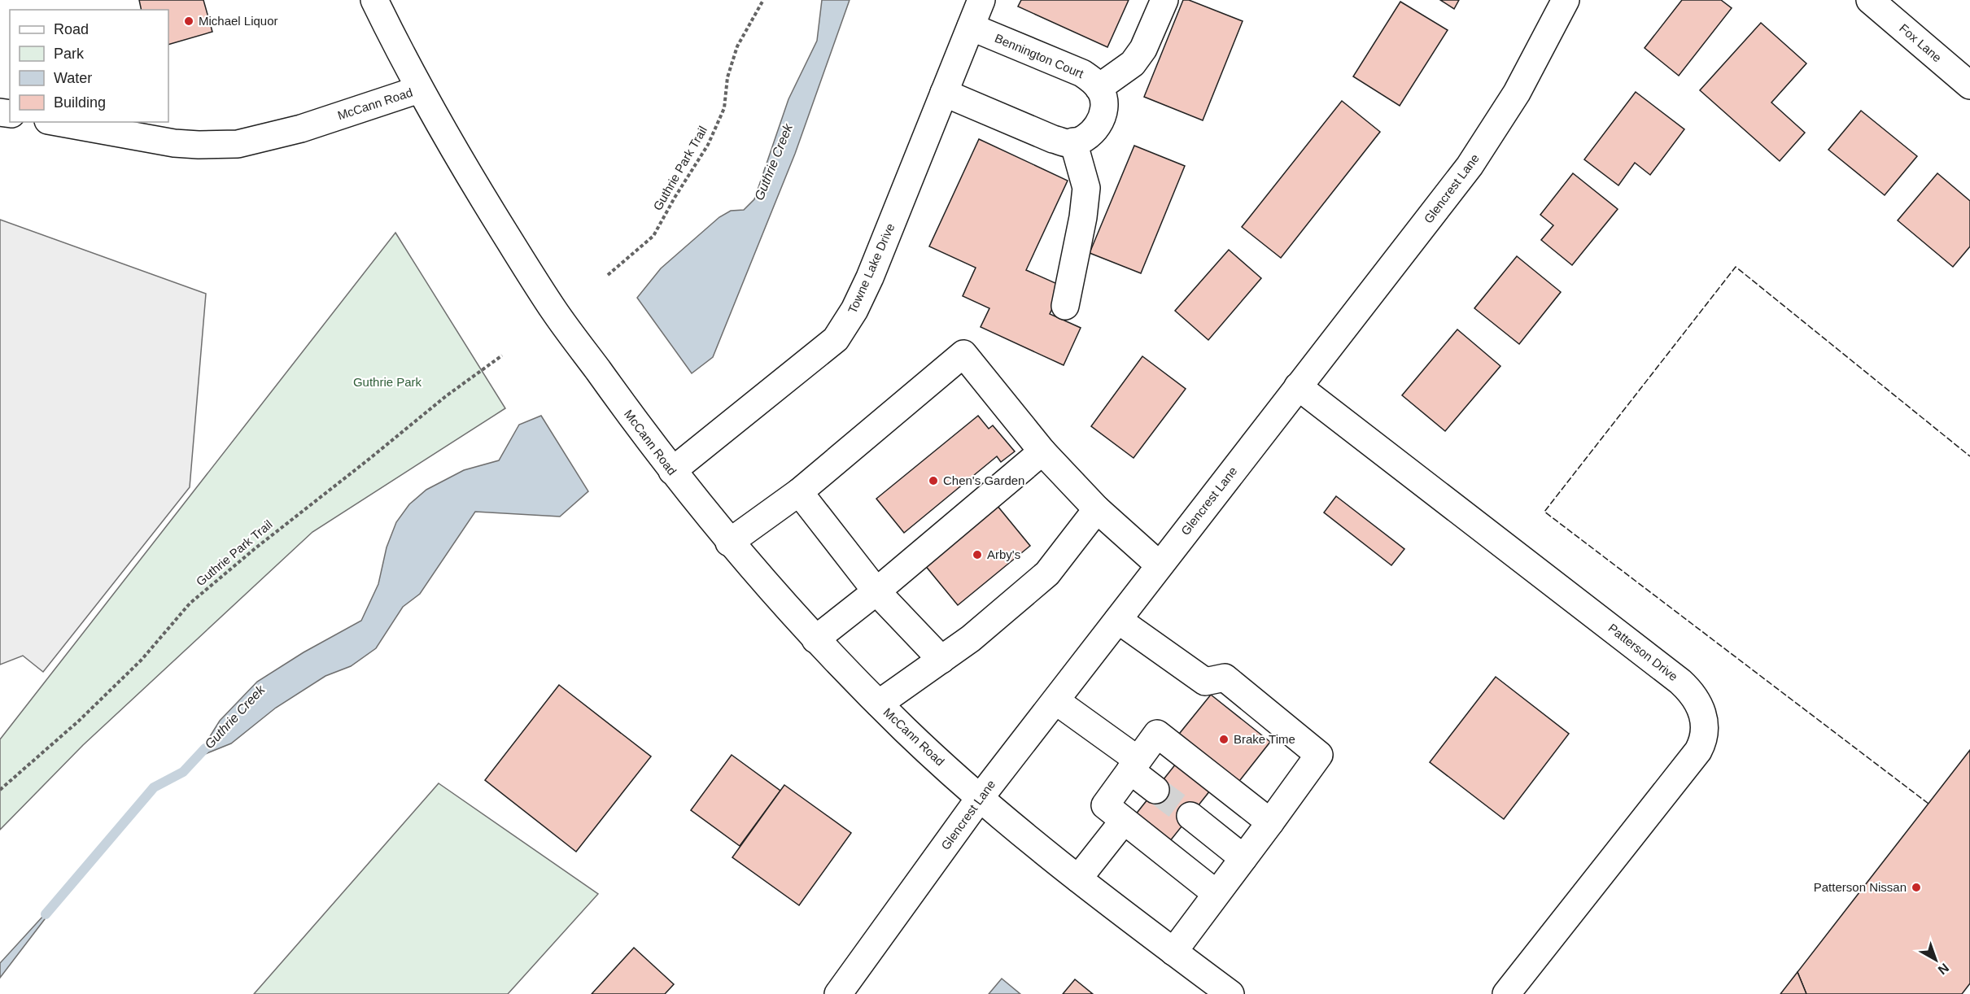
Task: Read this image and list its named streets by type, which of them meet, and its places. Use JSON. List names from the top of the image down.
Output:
{
  "streets": {
    "street": [
      "Fox Lane",
      "Bennington Court",
      "McCann Road",
      "Glencrest Lane",
      "Towne Lake Drive",
      "Patterson Drive"
    ],
    "path": ["Guthrie Park Trail"]
  },
  "crossings": [
    ["Bennington Court", "Towne Lake Drive"],
    ["McCann Road", "Glencrest Lane"],
    ["McCann Road", "Towne Lake Drive"],
    ["Glencrest Lane", "Patterson Drive"]
  ],
  "water": ["Guthrie Creek"],
  "parks": ["Guthrie Park"],
  "places": [
    "Michael Liquor",
    "Chen's Garden",
    "Arby's",
    "Brake Time",
    "Patterson Nissan"
  ],
  "legend": [
    "Road",
    "Park",
    "Water",
    "Building"
  ],
  "north": "bottom right"
}
